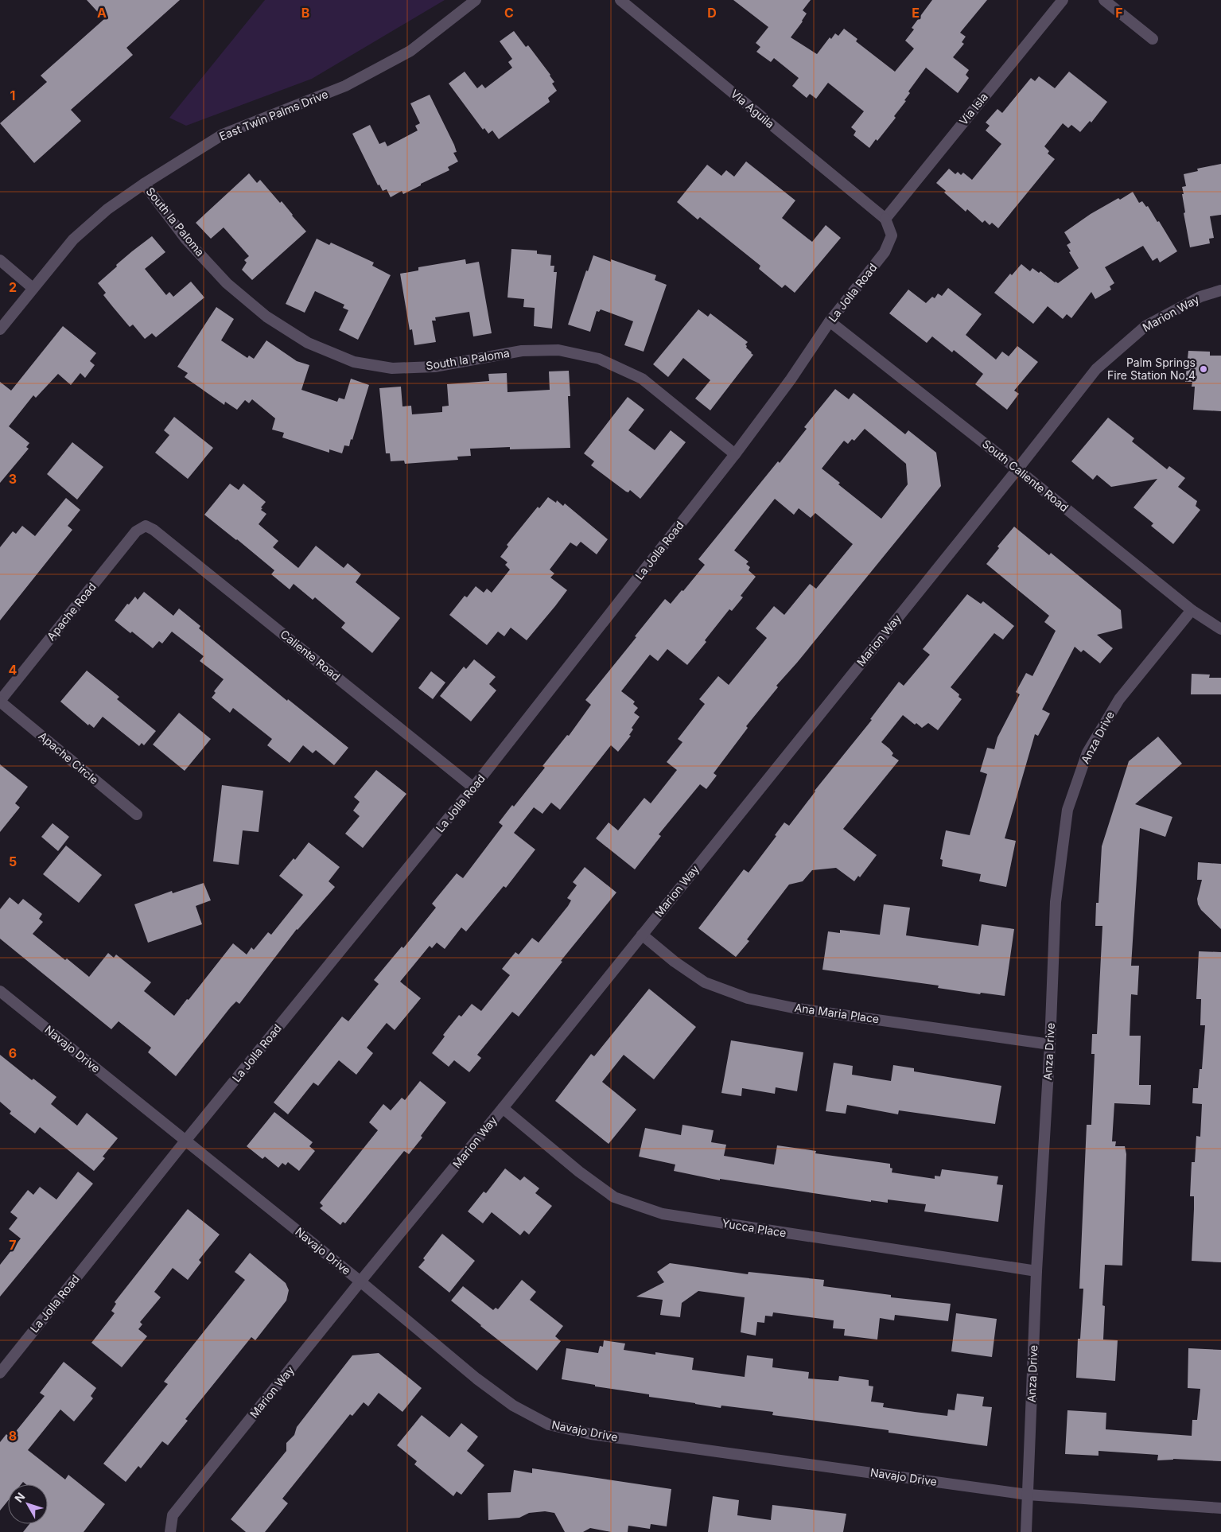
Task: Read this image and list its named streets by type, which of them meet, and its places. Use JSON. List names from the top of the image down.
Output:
{
  "streets": {
    "street": [
      "Via Aguila",
      "Via Isla",
      "East Twin Palms Drive",
      "South la Paloma",
      "La Jolla Road",
      "Marion Way",
      "South Caliente Road",
      "Apache Road",
      "Caliente Road",
      "Anza Drive",
      "Apache Circle",
      "Ana Maria Place",
      "Navajo Drive",
      "Yucca Place"
    ]
  },
  "crossings": [
    ["Via Aguila", "Via Isla"],
    ["Via Aguila", "La Jolla Road"],
    ["Via Isla", "La Jolla Road"],
    ["East Twin Palms Drive", "South la Paloma"],
    ["South la Paloma", "La Jolla Road"],
    ["La Jolla Road", "South Caliente Road"],
    ["La Jolla Road", "Caliente Road"],
    ["La Jolla Road", "Navajo Drive"],
    ["Marion Way", "South Caliente Road"],
    ["Marion Way", "Ana Maria Place"],
    ["Marion Way", "Navajo Drive"],
    ["Marion Way", "Yucca Place"],
    ["South Caliente Road", "Anza Drive"],
    ["Apache Road", "Caliente Road"],
    ["Apache Road", "Apache Circle"],
    ["Anza Drive", "Ana Maria Place"],
    ["Anza Drive", "Navajo Drive"],
    ["Anza Drive", "Yucca Place"]
  ],
  "places": ["Palm Springs Fire Station No.4"],
  "north": "top left",
  "grid": {
    "columns": [
      "A",
      "B",
      "C",
      "D",
      "E",
      "F"
    ],
    "rows": [
      "1",
      "2",
      "3",
      "4",
      "5",
      "6",
      "7",
      "8"
    ]
  }
}
